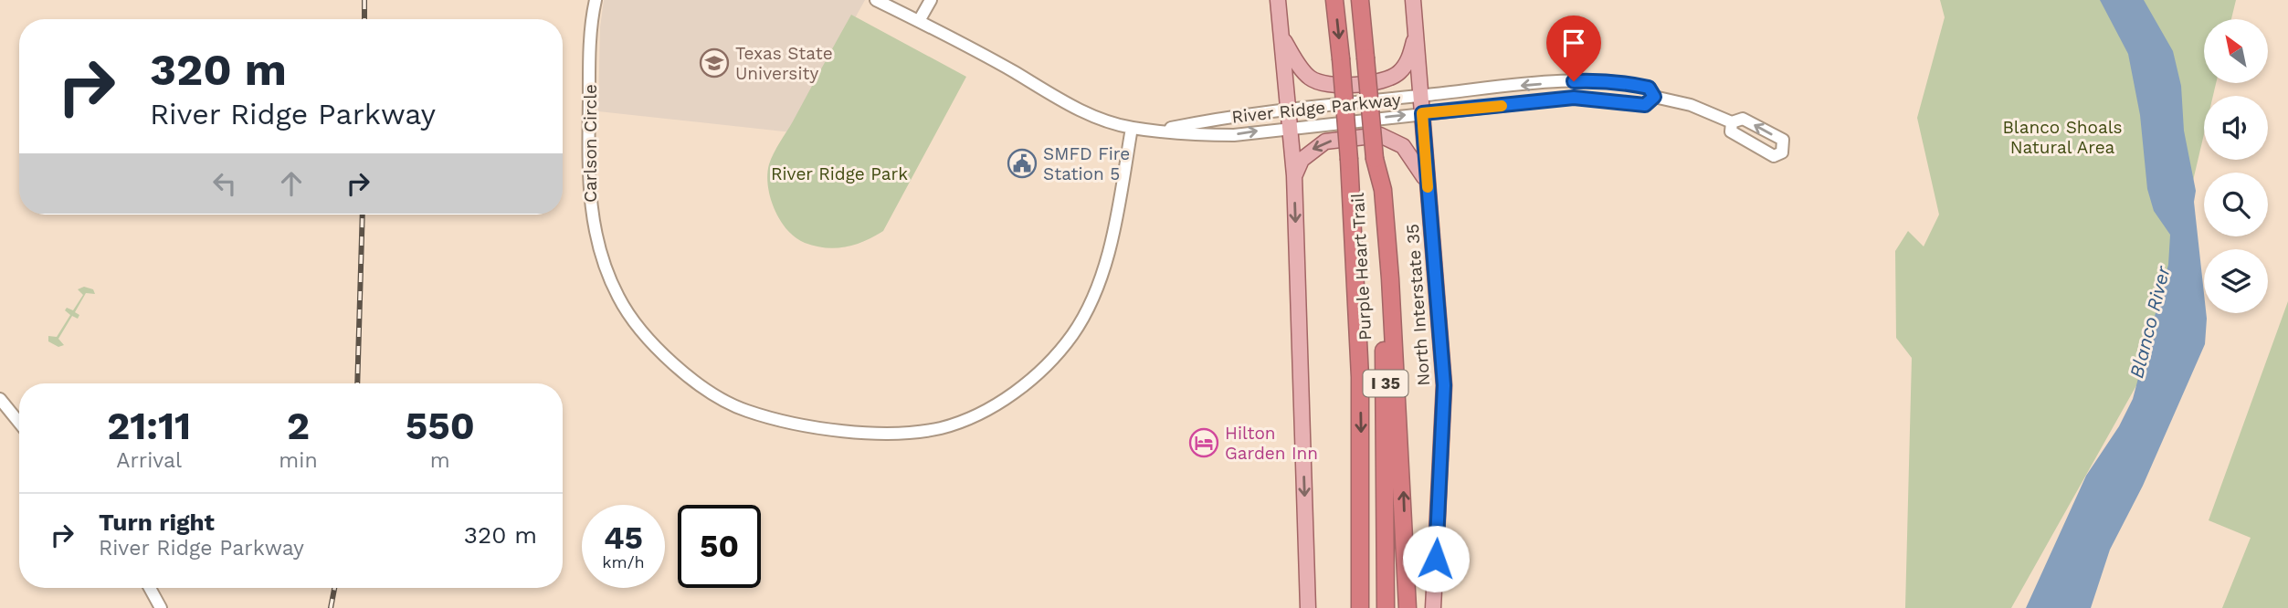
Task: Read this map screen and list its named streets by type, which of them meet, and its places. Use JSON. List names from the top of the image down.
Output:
{
  "streets": {
    "highway": ["Purple Heart Trail", "I 35"],
    "main road": ["North Interstate 35"],
    "street": ["River Ridge Parkway", "Carlson Circle"]
  },
  "crossings": [
    ["River Ridge Parkway", "Carlson Circle"],
    ["River Ridge Parkway", "North Interstate 35"]
  ],
  "water": ["Blanco River"],
  "parks": ["Blanco Shoals Natural Area", "River Ridge Park"],
  "places": {
    "school or university": ["Texas State University"],
    "public building": ["SMFD Fire Station 5"],
    "hotel": ["Hilton Garden Inn"]
  },
  "north": "top left",
  "page": {
    "turn": ["320 m", "River Ridge Parkway"],
    "eta": [
      "21:11",
      "Arrival",
      "2",
      "min",
      "550",
      "m"
    ],
    "list": [
      {
        "name": "Turn right",
        "note": "River Ridge Parkway",
        "value": "320 m"
      }
    ],
    "speed": "45 km/h",
    "limit": "50"
  }
}
